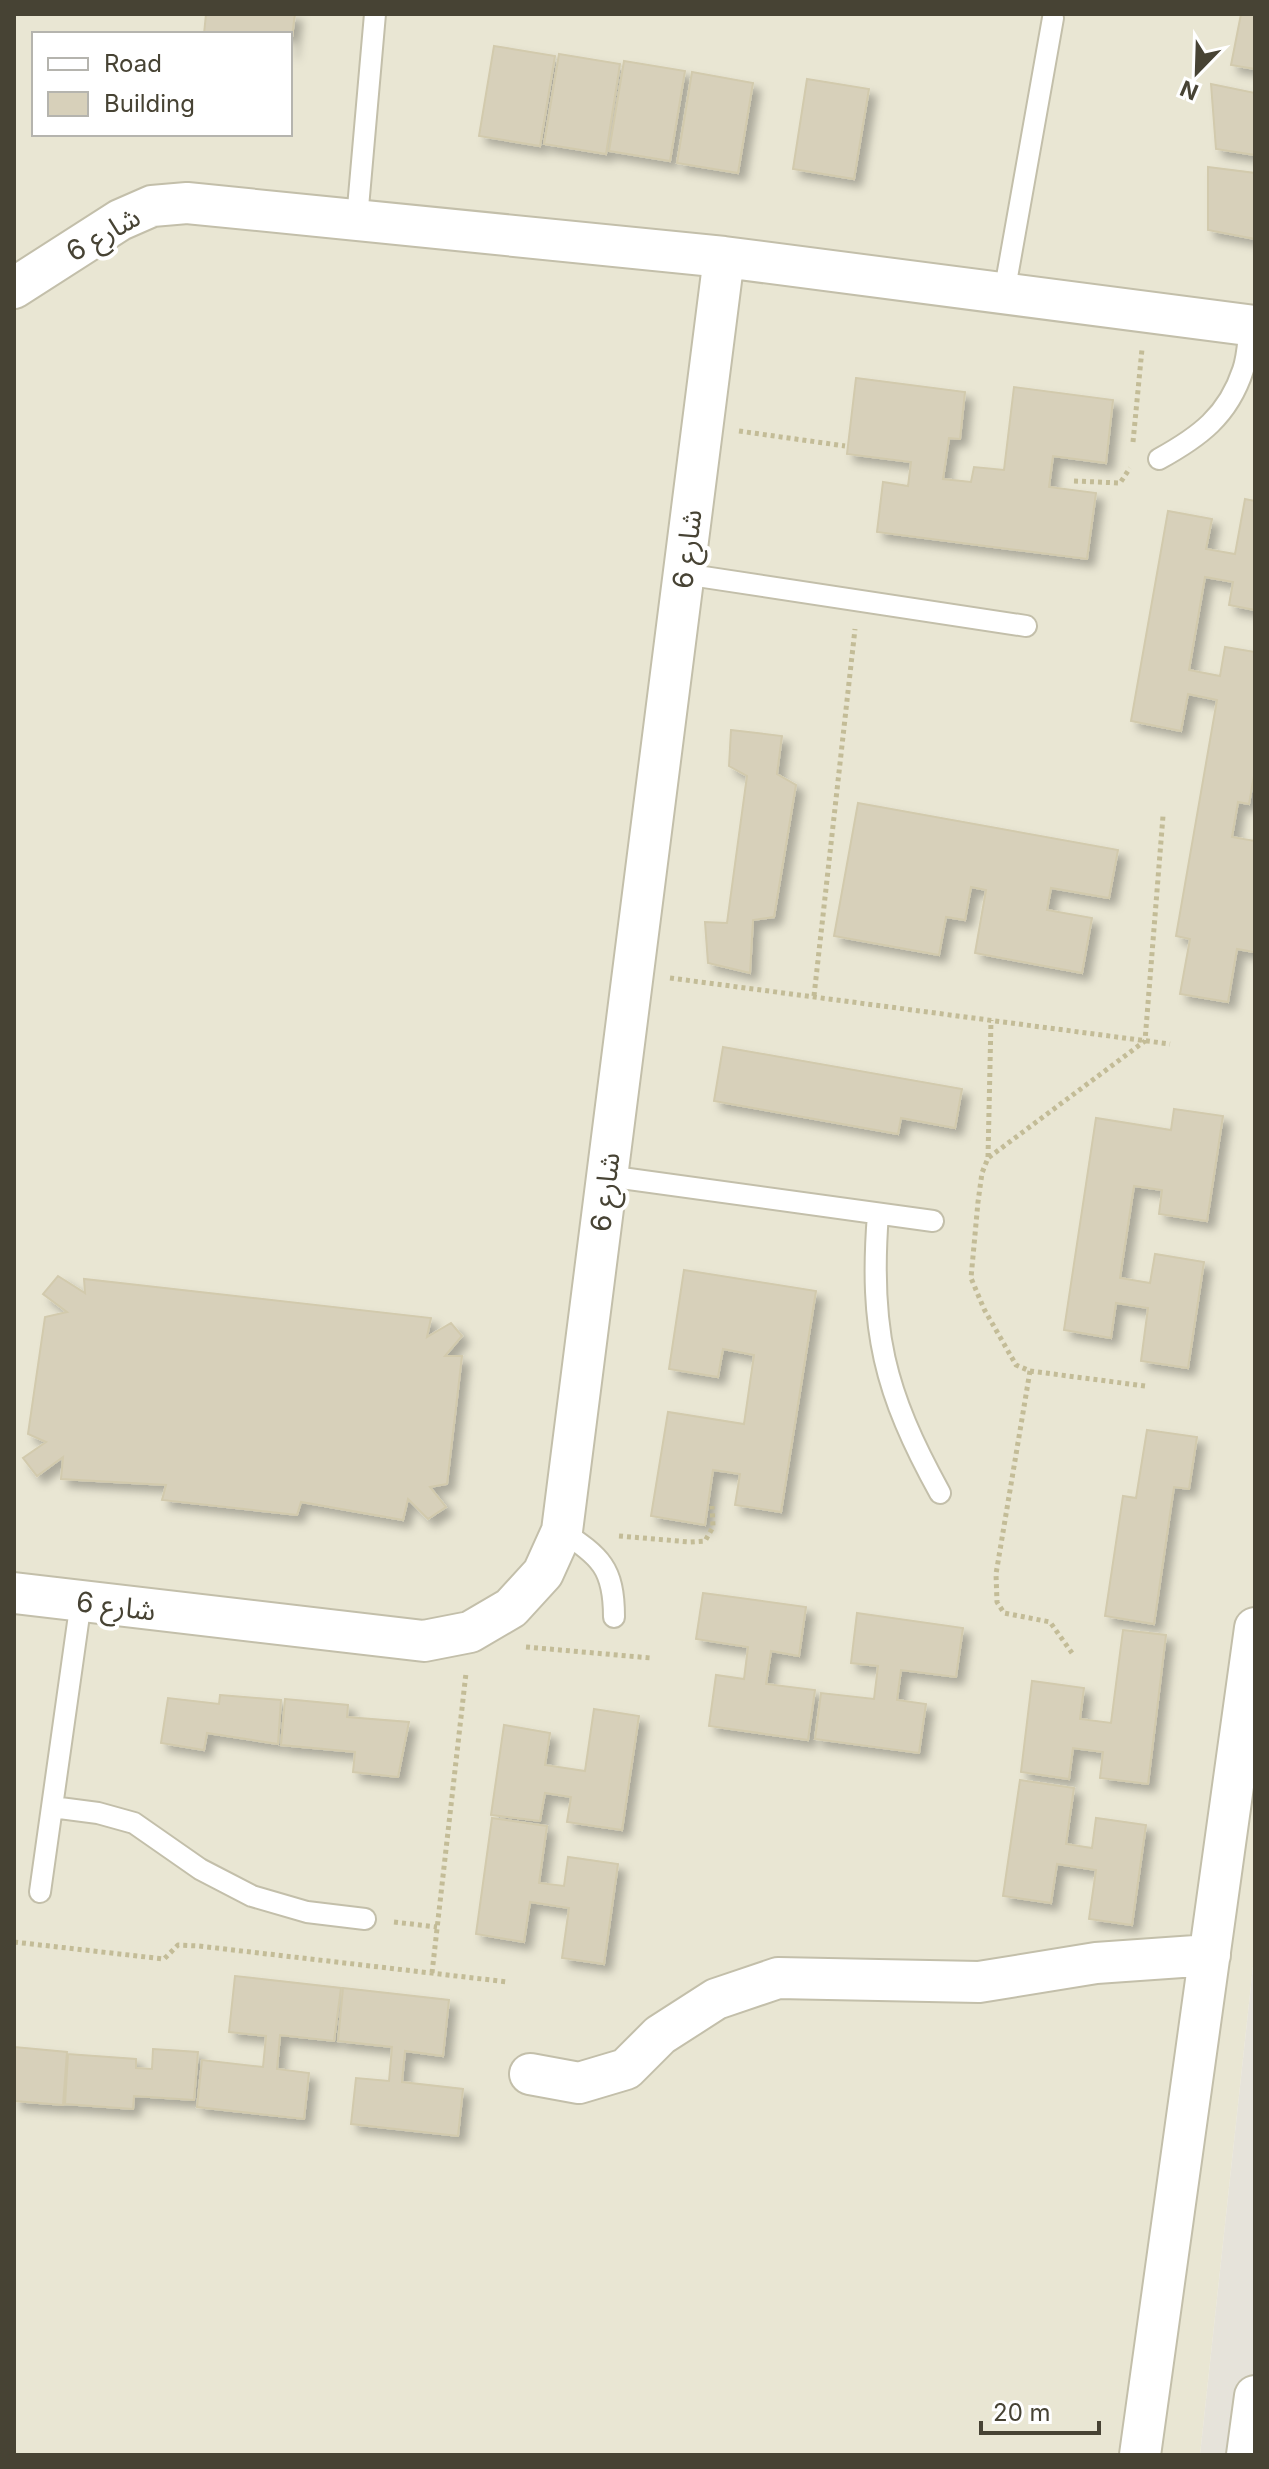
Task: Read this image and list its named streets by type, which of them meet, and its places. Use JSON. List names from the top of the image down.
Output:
{
  "streets": {
    "street": ["شارع 6"]
  },
  "legend": ["Road", "Building"],
  "scale_bar": "20 m",
  "north": "bottom left"
}
